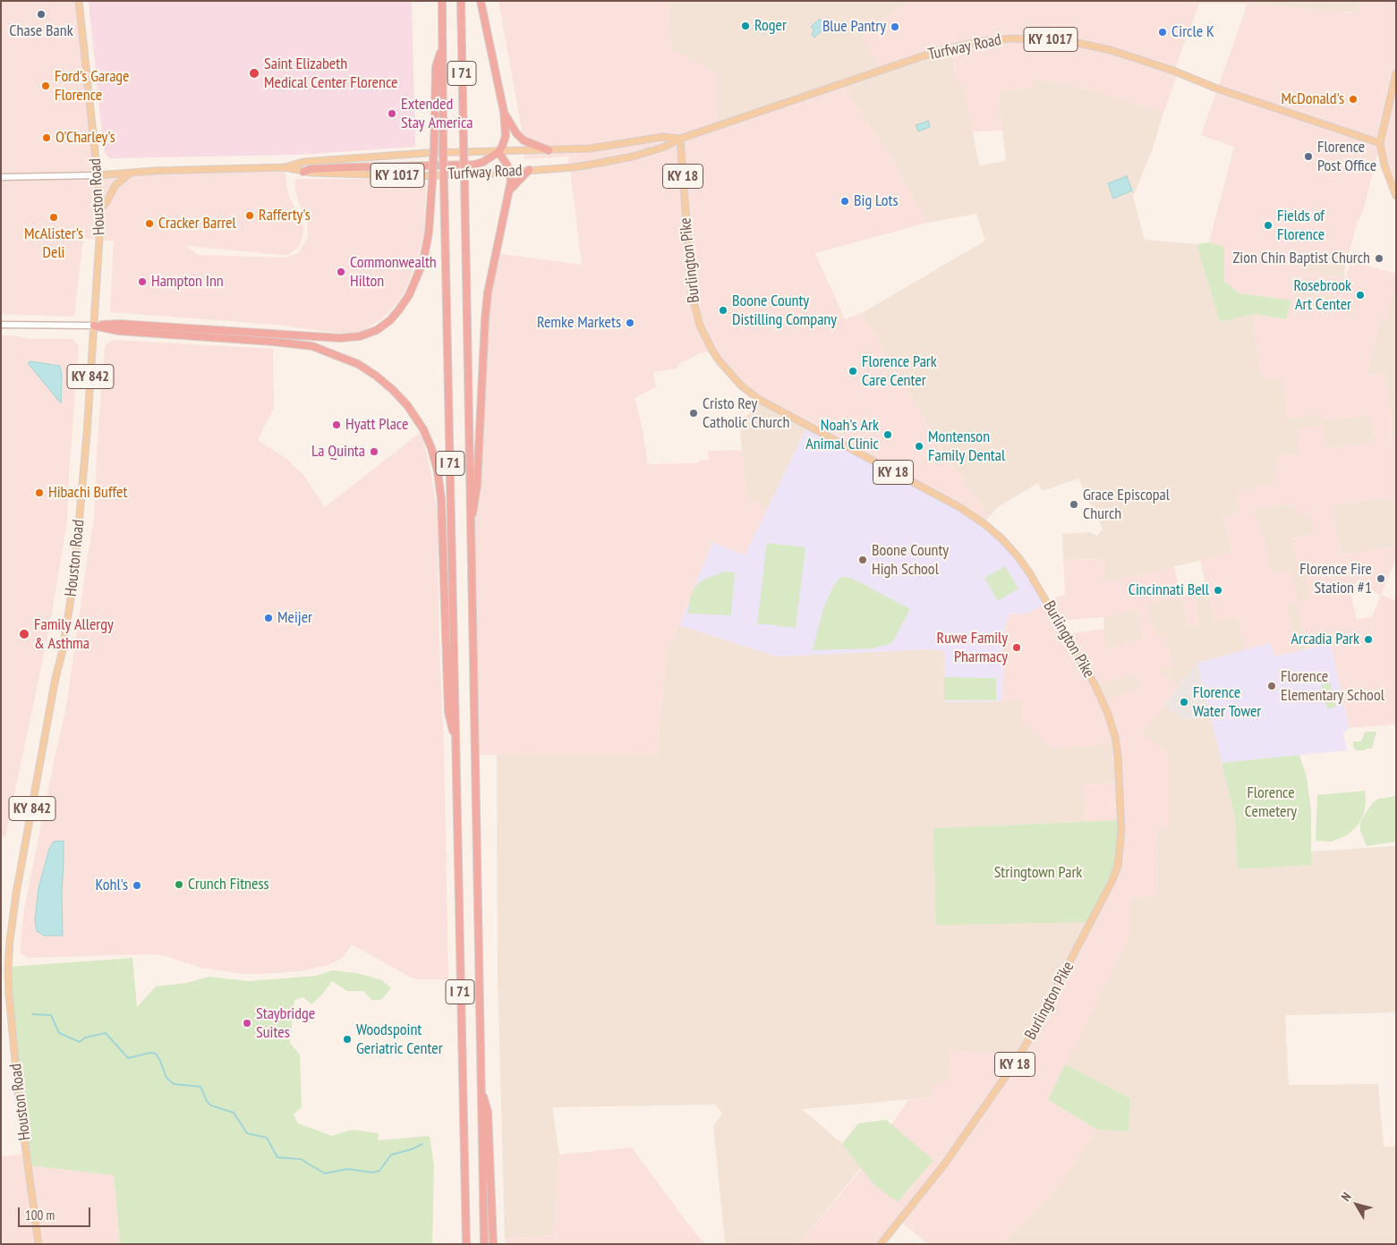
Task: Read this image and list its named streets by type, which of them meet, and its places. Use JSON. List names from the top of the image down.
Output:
{
  "streets": {
    "highway": ["I 71"],
    "main road": [
      "KY 1017",
      "Turfway Road",
      "KY 18",
      "Houston Road",
      "Burlington Pike",
      "KY 842"
    ]
  },
  "crossings": [
    ["Turfway Road", "Houston Road"],
    ["Turfway Road", "Burlington Pike"]
  ],
  "parks": ["Florence Cemetery", "Stringtown Park"],
  "places": [
    "Chase Bank",
    "Roger",
    "Blue Pantry",
    "Circle K",
    "Saint Elizabeth Medical Center Florence",
    "Ford's Garage Florence",
    "McDonald's",
    "Extended Stay America",
    "O'Charley's",
    "Florence Post Office",
    "Big Lots",
    "Rafferty's",
    "McAlister's Deli",
    "Cracker Barrel",
    "Fields of Florence",
    "Zion Chin Baptist Church",
    "Commonwealth Hilton",
    "Hampton Inn",
    "Rosebrook Art Center",
    "Boone County Distilling Company",
    "Remke Markets",
    "Florence Park Care Center",
    "Cristo Rey Catholic Church",
    "Hyatt Place",
    "Noah's Ark Animal Clinic",
    "Montenson Family Dental",
    "La Quinta",
    "Hibachi Buffet",
    "Grace Episcopal Church",
    "Boone County High School",
    "Florence Fire Station #1",
    "Cincinnati Bell",
    "Meijer",
    "Family Allergy & Asthma",
    "Arcadia Park",
    "Ruwe Family Pharmacy",
    "Florence Elementary School",
    "Florence Water Tower",
    "Crunch Fitness",
    "Kohl's",
    "Staybridge Suites",
    "Woodspoint Geriatric Center"
  ],
  "scale_bar": "100 m",
  "north": "top left"
}
